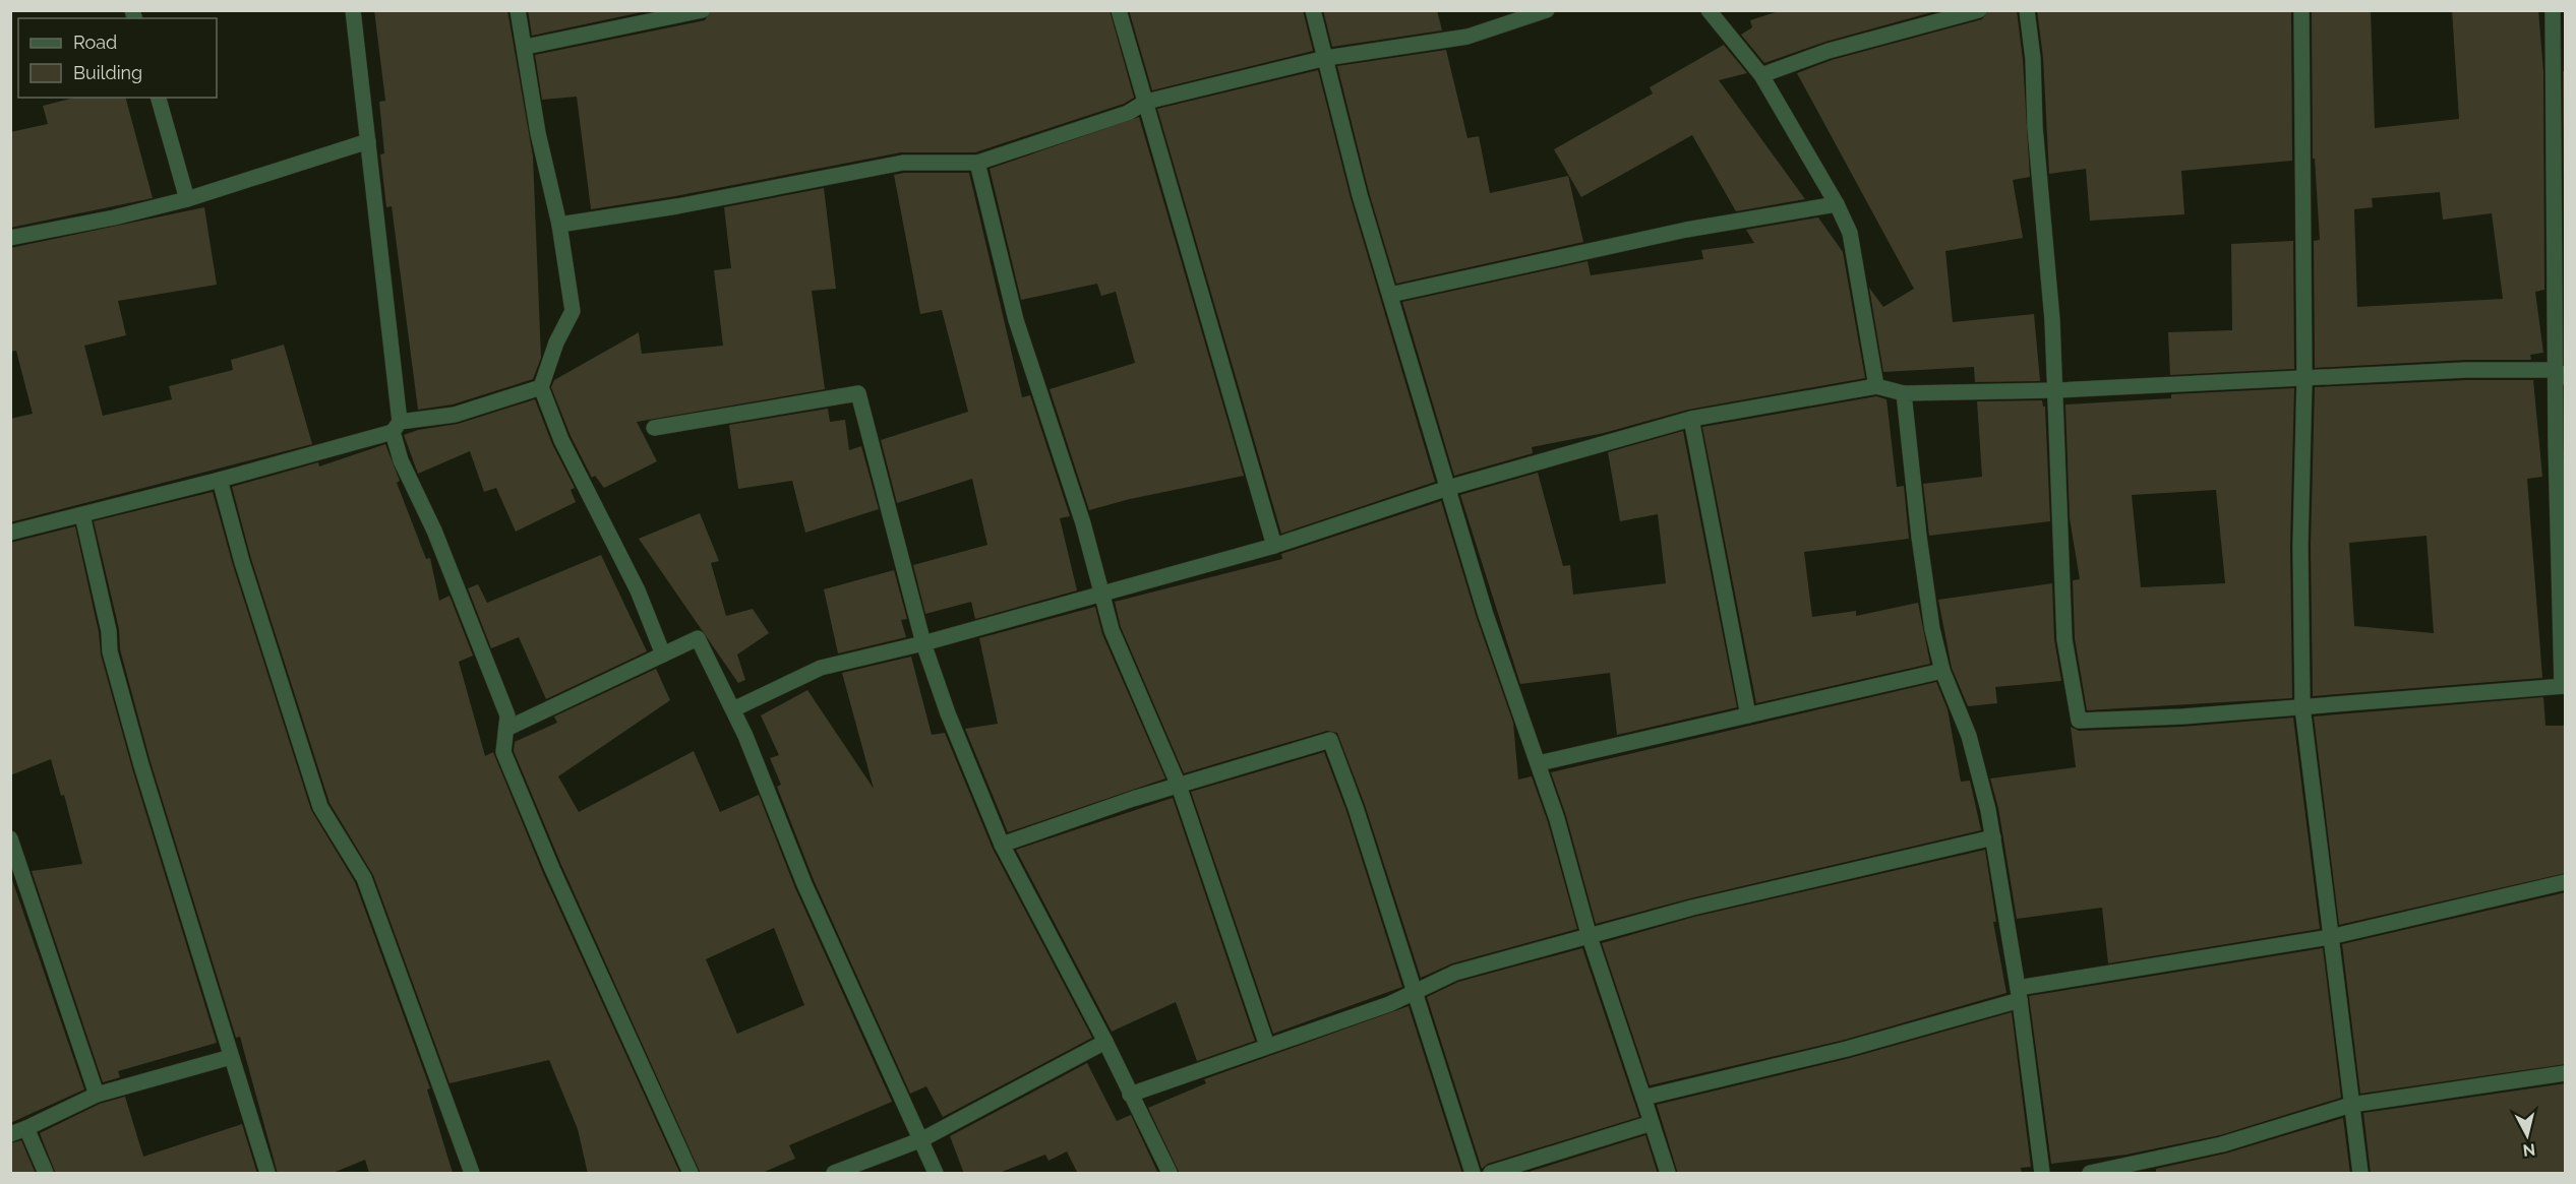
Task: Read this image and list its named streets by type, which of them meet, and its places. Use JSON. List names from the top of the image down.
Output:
{
  "legend": ["Road", "Building"],
  "north": "bottom"
}
